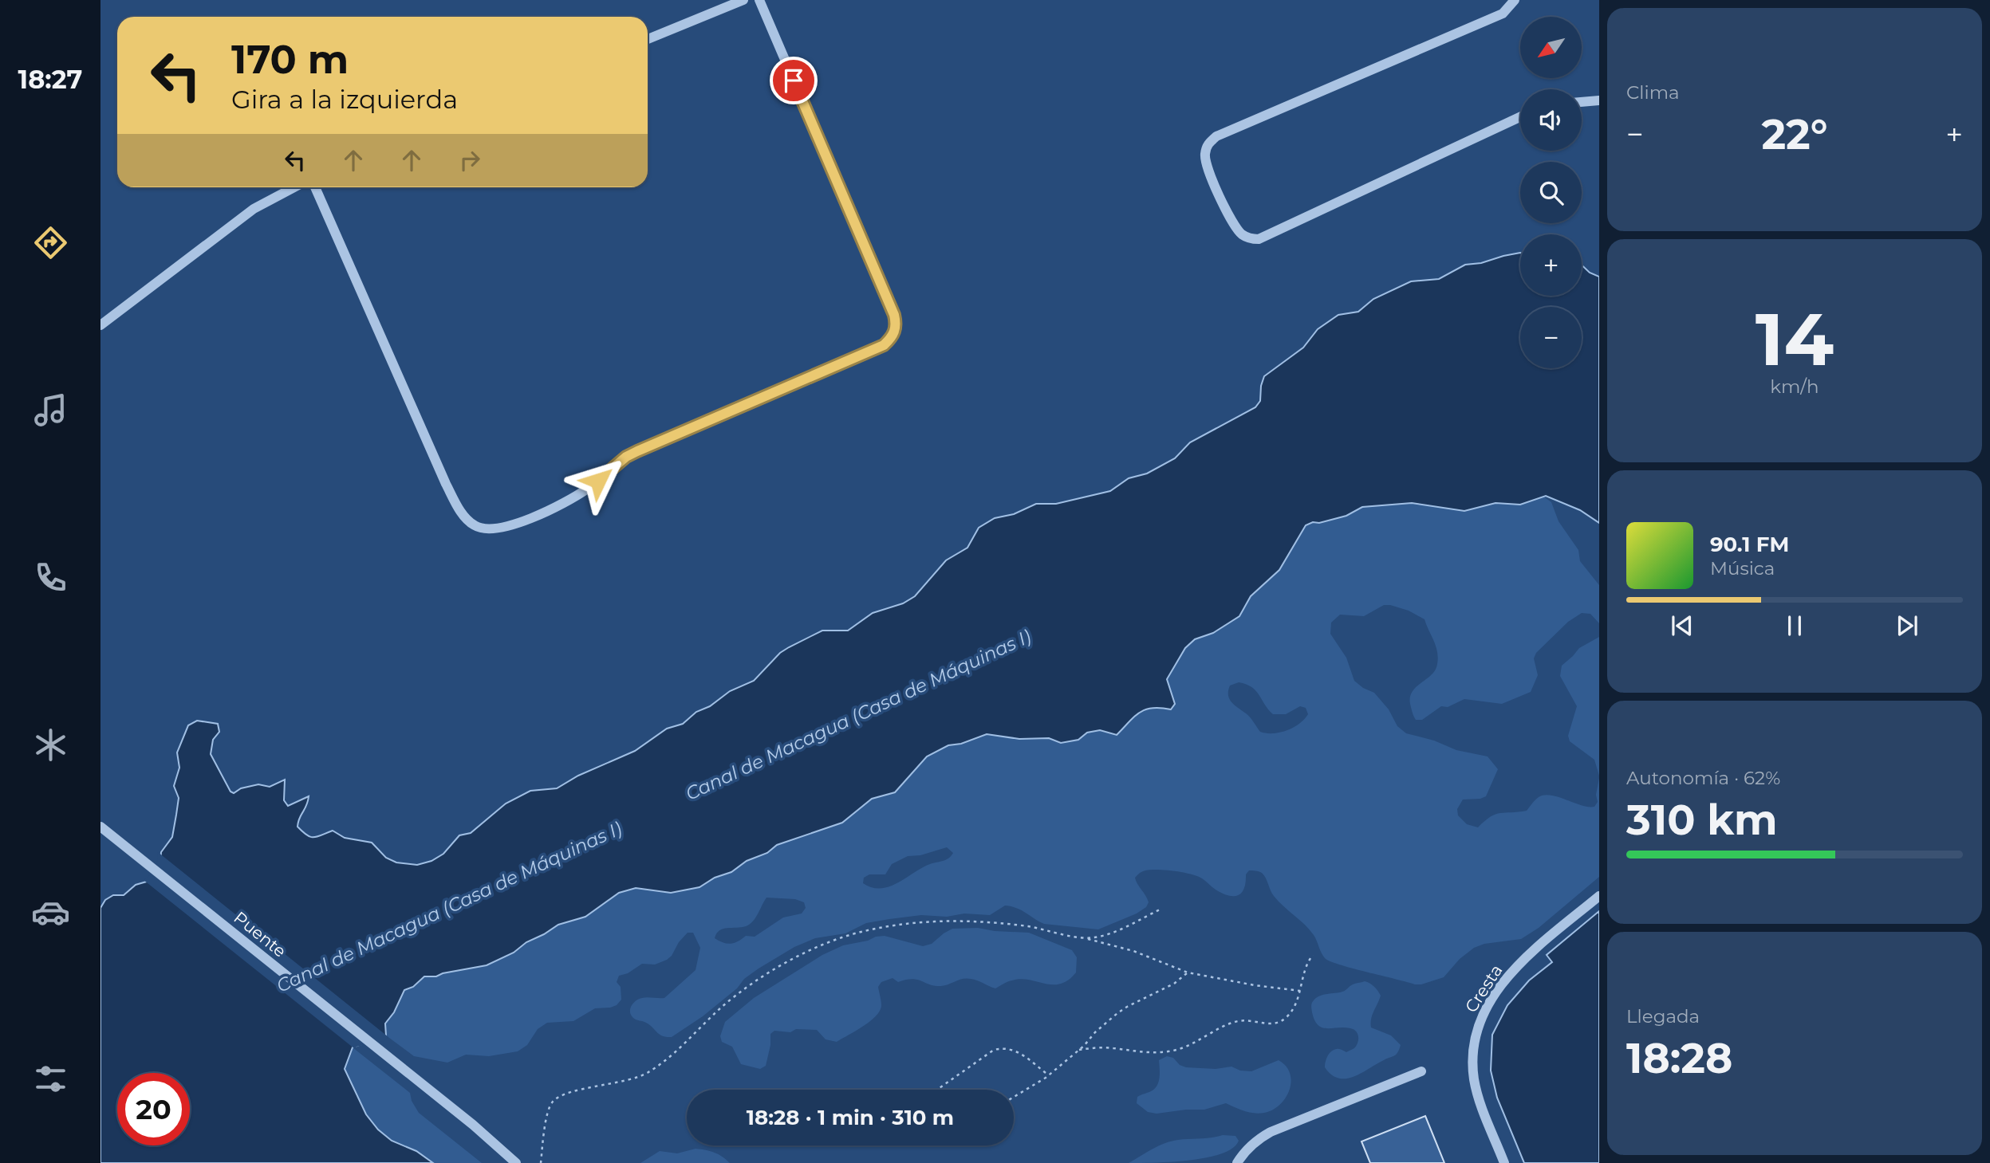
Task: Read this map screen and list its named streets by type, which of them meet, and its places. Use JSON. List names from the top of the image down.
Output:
{
  "streets": {
    "street": ["Puente", "Cresta"]
  },
  "water": ["Canal de Macagua (Casa de Máquinas I)"],
  "north": "bottom left",
  "page": {
    "tabs": "18:27",
    "tile": [
      "Clima",
      ["14", "km/h"],
      ["Autonomía · 62%", "310 km"],
      ["Llegada", "18:28"]
    ],
    "map_buttons": ["+", "−"],
    "turn": ["170 m", "Gira a la izquierda"],
    "heat": ["−", "22°", "+"],
    "song": ["90.1 FM", "Música"],
    "limit": "20",
    "trip": "18:28 · 1 min · 310 m"
  }
}
